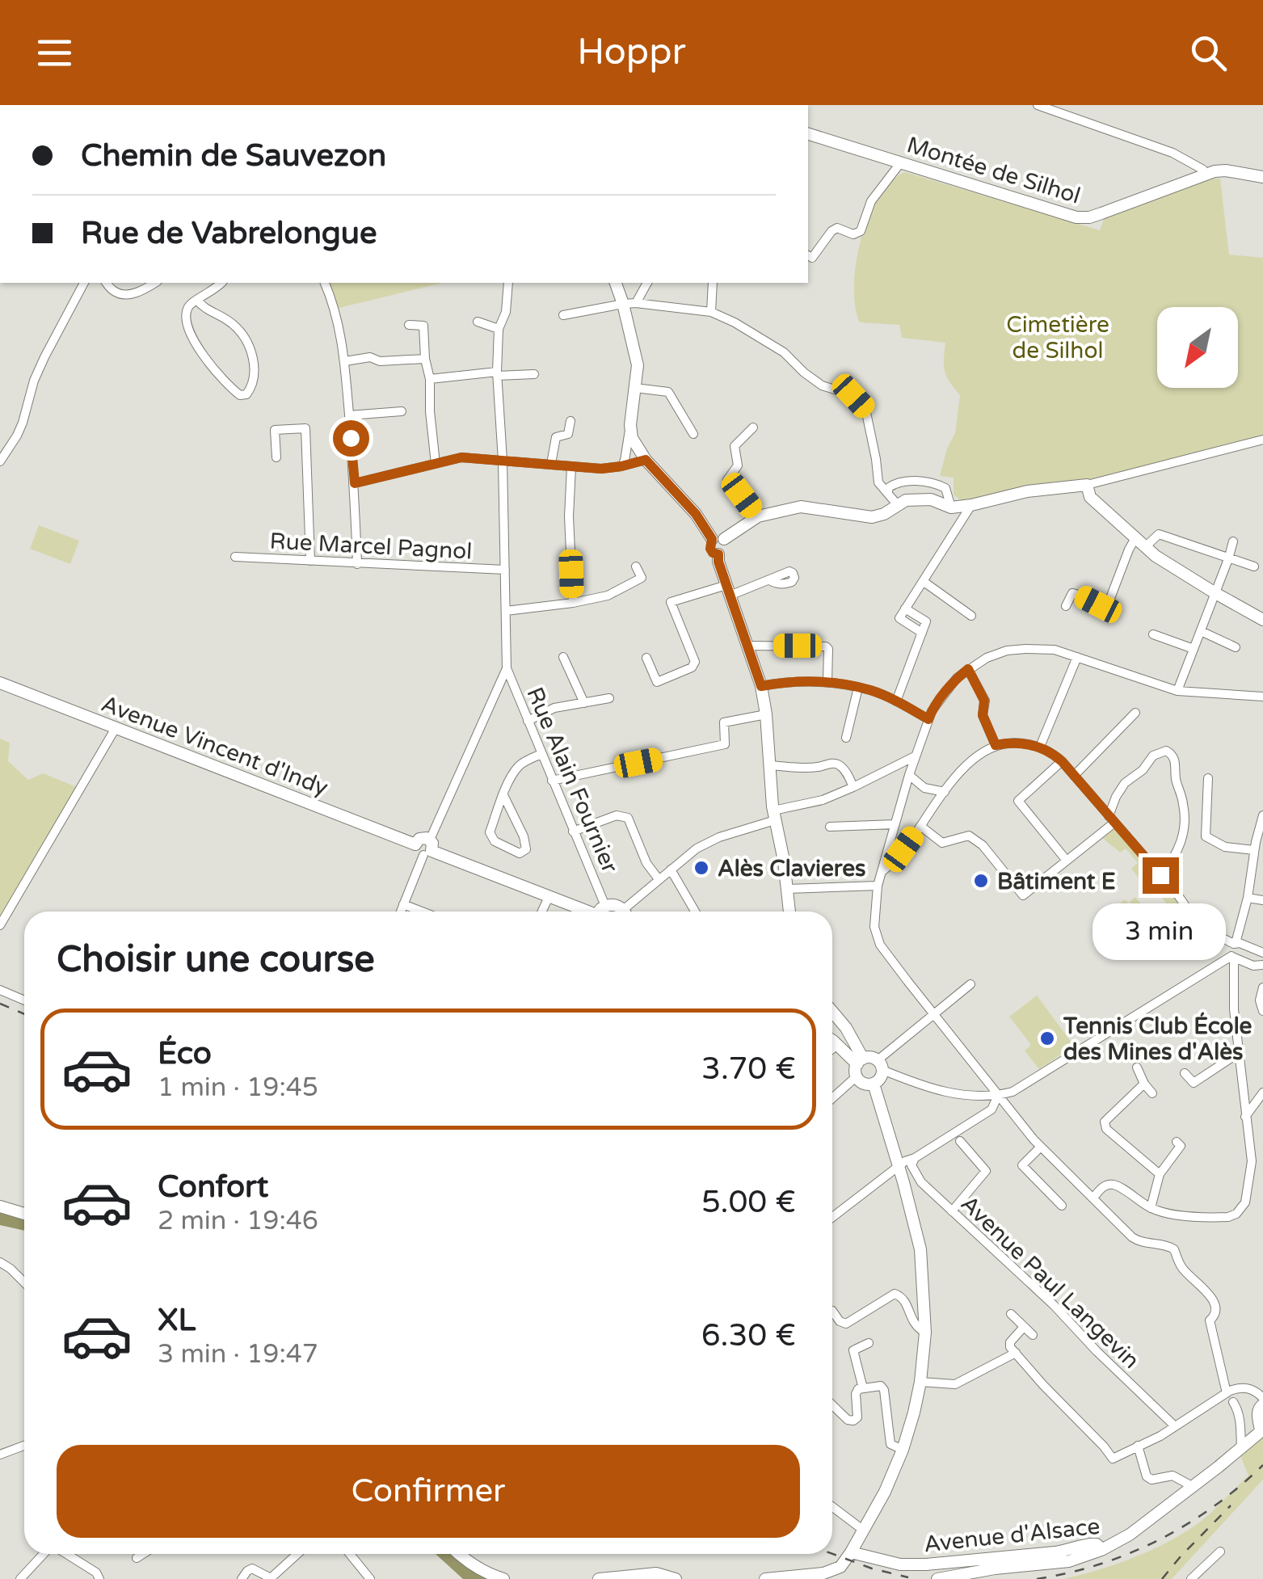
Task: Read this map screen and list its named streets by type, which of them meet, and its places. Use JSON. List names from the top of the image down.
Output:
{
  "streets": {
    "street": [
      "Montée de Silhol",
      "Rue Marcel Pagnol",
      "Avenue Vincent d'Indy",
      "Rue Alain Fournier",
      "Avenue Paul Langevin",
      "Avenue d'Alsace"
    ]
  },
  "parks": ["Cimetière de Silhol"],
  "places": ["Alès Clavieres", "Bâtiment E", "Tennis Club École des Mines d'Alès"],
  "north": "bottom left",
  "page": {
    "header": "Hoppr",
    "banner": ["Chemin de Sauvezon", "Rue de Vabrelongue"],
    "bubble": "3 min",
    "heading": "Choisir une course",
    "list": [
      {
        "name": "Éco",
        "note": "1 min · 19:45",
        "value": "3.70 €"
      },
      {
        "name": "Confort",
        "note": "2 min · 19:46",
        "value": "5.00 €"
      },
      {
        "name": "XL",
        "note": "3 min · 19:47",
        "value": "6.30 €"
      }
    ],
    "buttons": "Confirmer"
  }
}
